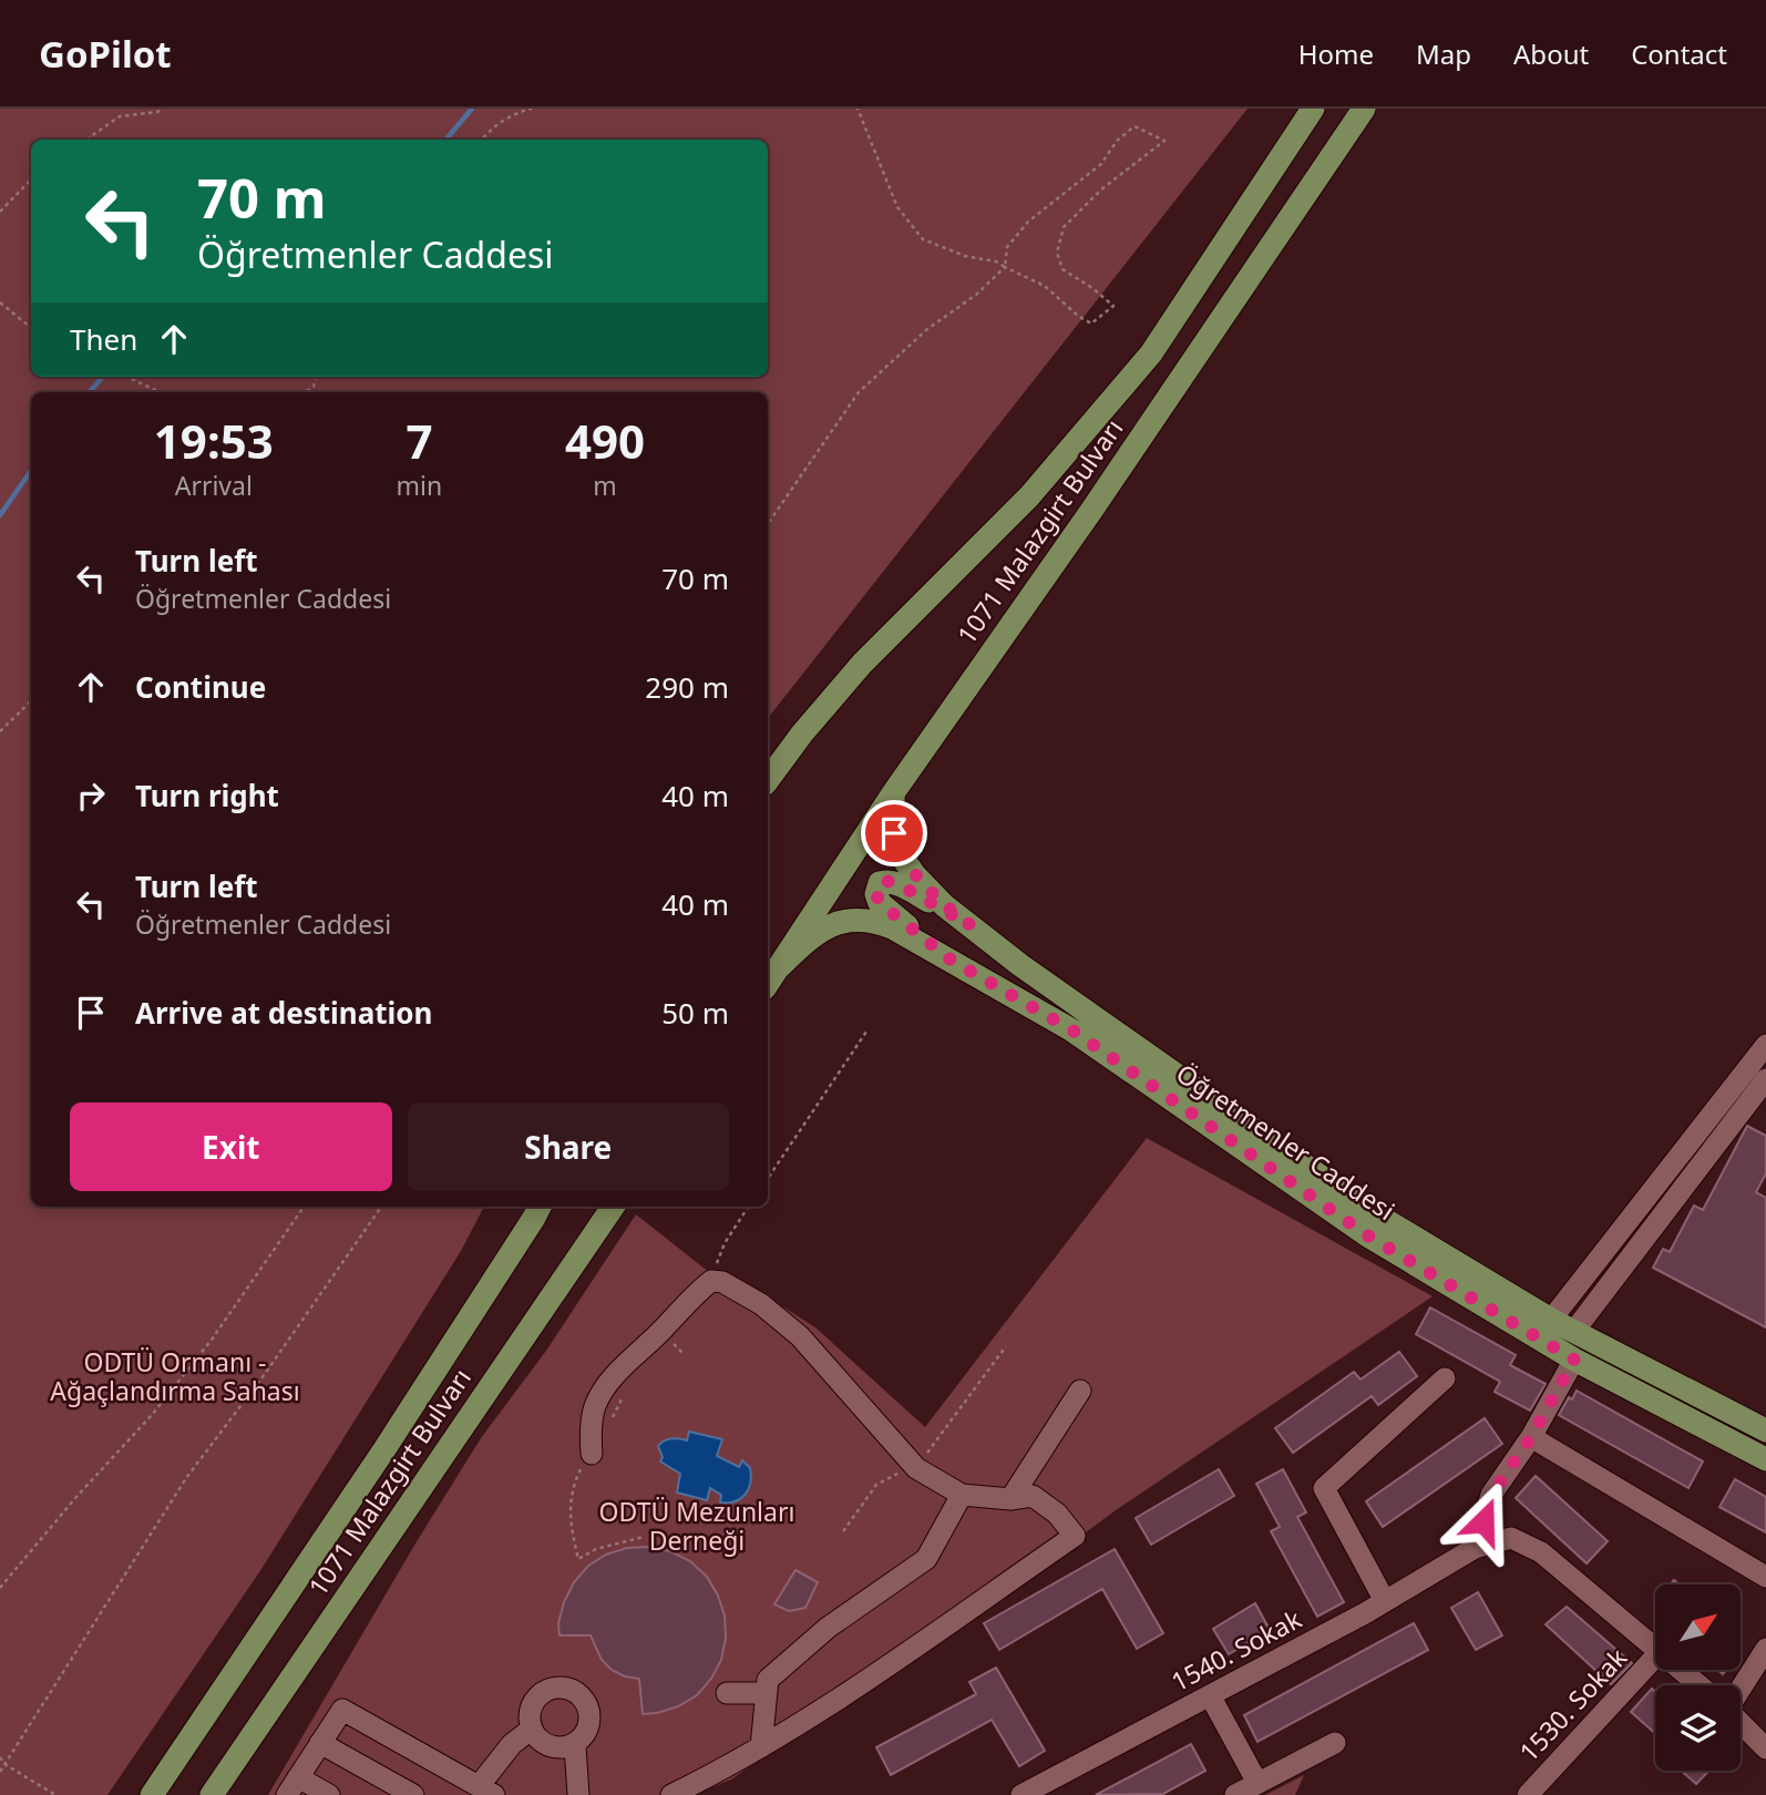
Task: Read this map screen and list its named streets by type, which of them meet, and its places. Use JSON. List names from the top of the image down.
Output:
{
  "streets": {
    "main road": ["1071 Malazgirt Bulvarı", "Öğretmenler Caddesi"],
    "street": ["1540. Sokak", "1530. Sokak"]
  },
  "crossings": [
    ["1071 Malazgirt Bulvarı", "Öğretmenler Caddesi"]
  ],
  "parks": ["ODTÜ Ormanı - Ağaçlandırma Sahası", "ODTÜ Mezunları Derneği"],
  "north": "top right",
  "page": {
    "header": "GoPilot",
    "nav": [
      "Home",
      "Map",
      "About",
      "Contact"
    ],
    "turn": ["70 m", "Öğretmenler Caddesi"],
    "then": "Then",
    "eta": [
      "19:53",
      "Arrival",
      "7",
      "min",
      "490",
      "m"
    ],
    "list": [
      {
        "name": "Turn left",
        "note": "Öğretmenler Caddesi",
        "value": "70 m"
      },
      {
        "name": "Continue",
        "value": "290 m"
      },
      {
        "name": "Turn right",
        "value": "40 m"
      },
      {
        "name": "Turn left",
        "note": "Öğretmenler Caddesi",
        "value": "40 m"
      },
      {
        "name": "Arrive at destination",
        "value": "50 m"
      }
    ],
    "buttons": ["Exit", "Share"]
  }
}
